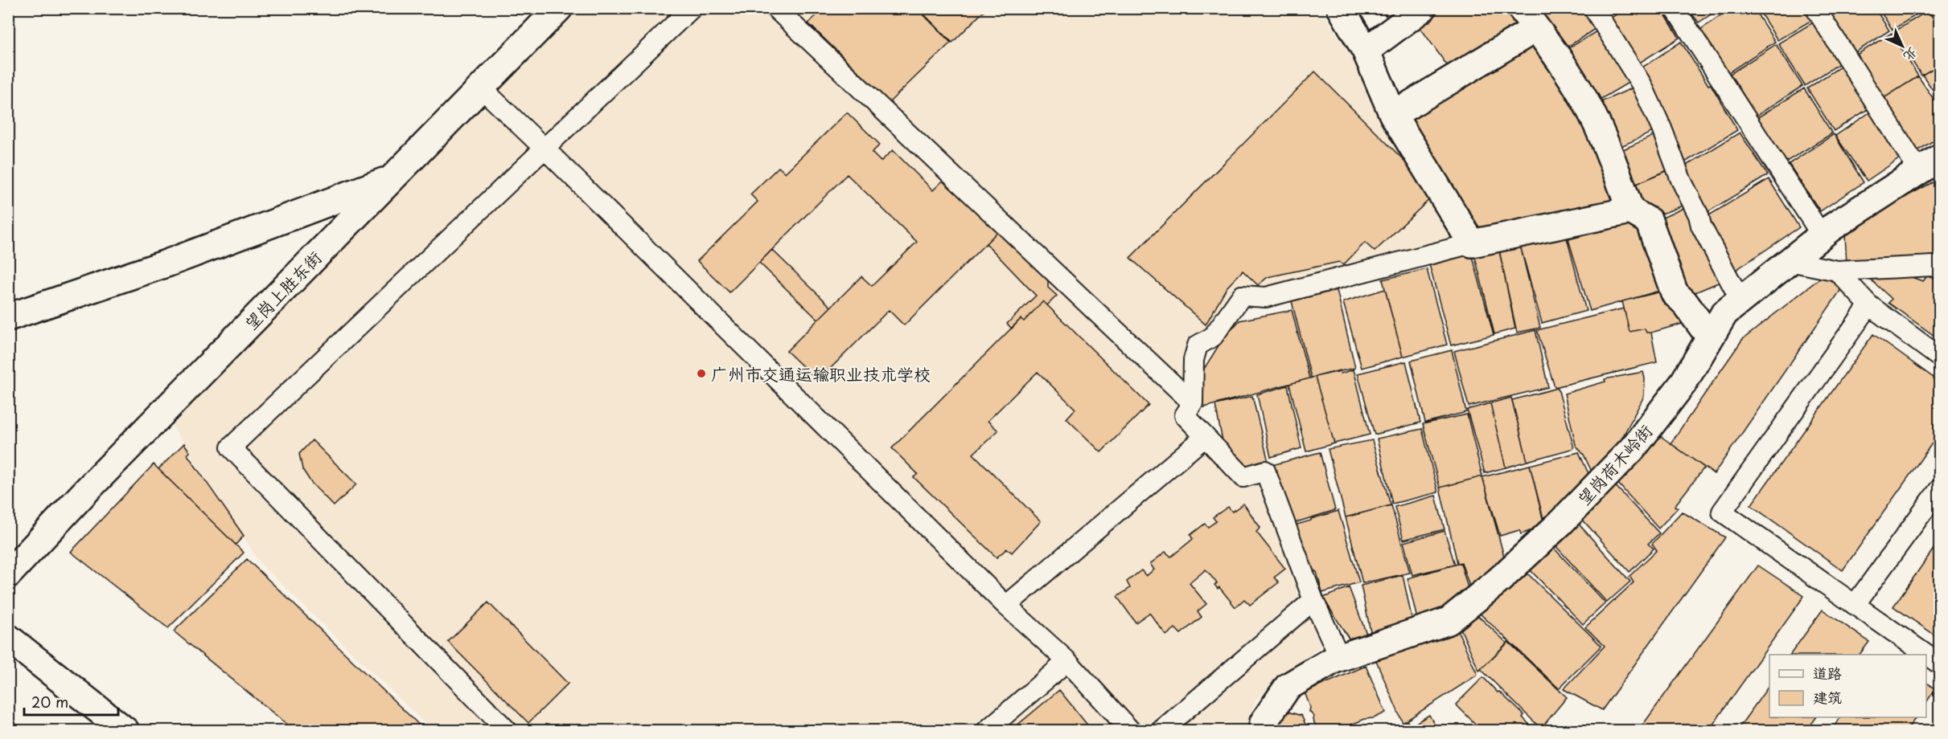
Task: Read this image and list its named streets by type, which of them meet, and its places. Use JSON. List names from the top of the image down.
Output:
{
  "streets": {
    "street": ["望岗上胜东街", "望岗荷木岭街"]
  },
  "places": ["广州市交通运输职业技术学校"],
  "legend": ["道路", "建筑"],
  "scale_bar": "20 m",
  "north": "bottom right"
}
